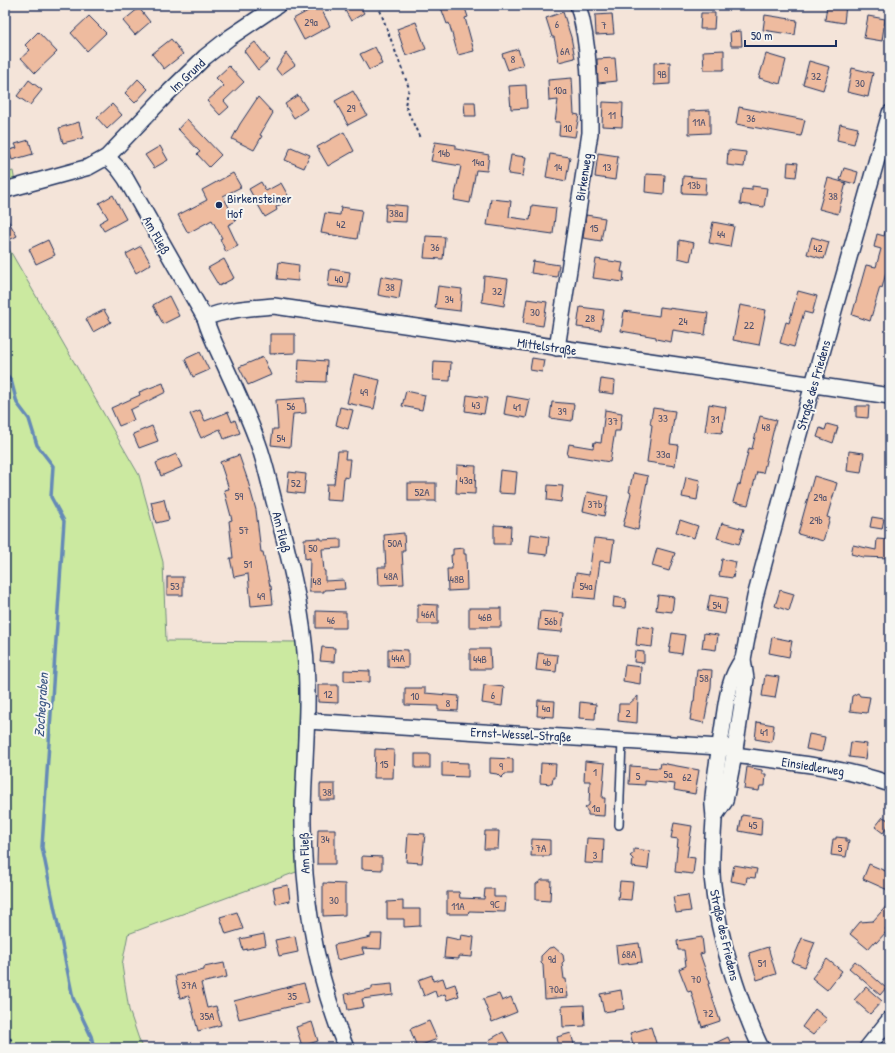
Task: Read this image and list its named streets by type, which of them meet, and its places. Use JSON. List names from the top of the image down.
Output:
{
  "streets": {
    "street": [
      "Im Grund",
      "Birkenweg",
      "Am Fließ",
      "Mittelstraße",
      "Straße des Friedens",
      "Ernst-Wessel-Straße",
      "Einsiedlerweg"
    ]
  },
  "crossings": [
    ["Im Grund", "Am Fließ"],
    ["Birkenweg", "Mittelstraße"],
    ["Am Fließ", "Mittelstraße"],
    ["Am Fließ", "Ernst-Wessel-Straße"],
    ["Mittelstraße", "Straße des Friedens"],
    ["Straße des Friedens", "Ernst-Wessel-Straße"],
    ["Straße des Friedens", "Einsiedlerweg"],
    ["Ernst-Wessel-Straße", "Einsiedlerweg"]
  ],
  "water": ["Zochegraben"],
  "places": ["Birkensteiner Hof"],
  "house_numbers": [
    "29a",
    "6",
    "7",
    "6A",
    "8",
    "9",
    "9B",
    "32",
    "30",
    "10a",
    "29",
    "11",
    "36",
    "11A",
    "10",
    "14b",
    "14a",
    "14",
    "13",
    "13b",
    "38",
    "38a",
    "42",
    "15",
    "44",
    "36",
    "42",
    "40",
    "38",
    "32",
    "34",
    "30",
    "28",
    "24",
    "22",
    "49",
    "43",
    "56",
    "41",
    "39",
    "33",
    "31",
    "37",
    "48",
    "54",
    "33a",
    "43a",
    "52",
    "52A",
    "59",
    "29a",
    "37b",
    "29b",
    "57",
    "50A",
    "50",
    "51",
    "48A",
    "48B",
    "48",
    "53",
    "54a",
    "49",
    "54",
    "46A",
    "46B",
    "46",
    "56b",
    "44A",
    "44B",
    "4b",
    "58",
    "12",
    "6",
    "10",
    "8",
    "4a",
    "2",
    "41",
    "15",
    "9",
    "1",
    "5a",
    "5",
    "62",
    "38",
    "1a",
    "45",
    "34",
    "7A",
    "5",
    "3",
    "30",
    "9C",
    "11A",
    "68A",
    "9d",
    "51",
    "70",
    "37A",
    "70a",
    "35",
    "72",
    "35A"
  ],
  "scale_bar": "50 m"
}
